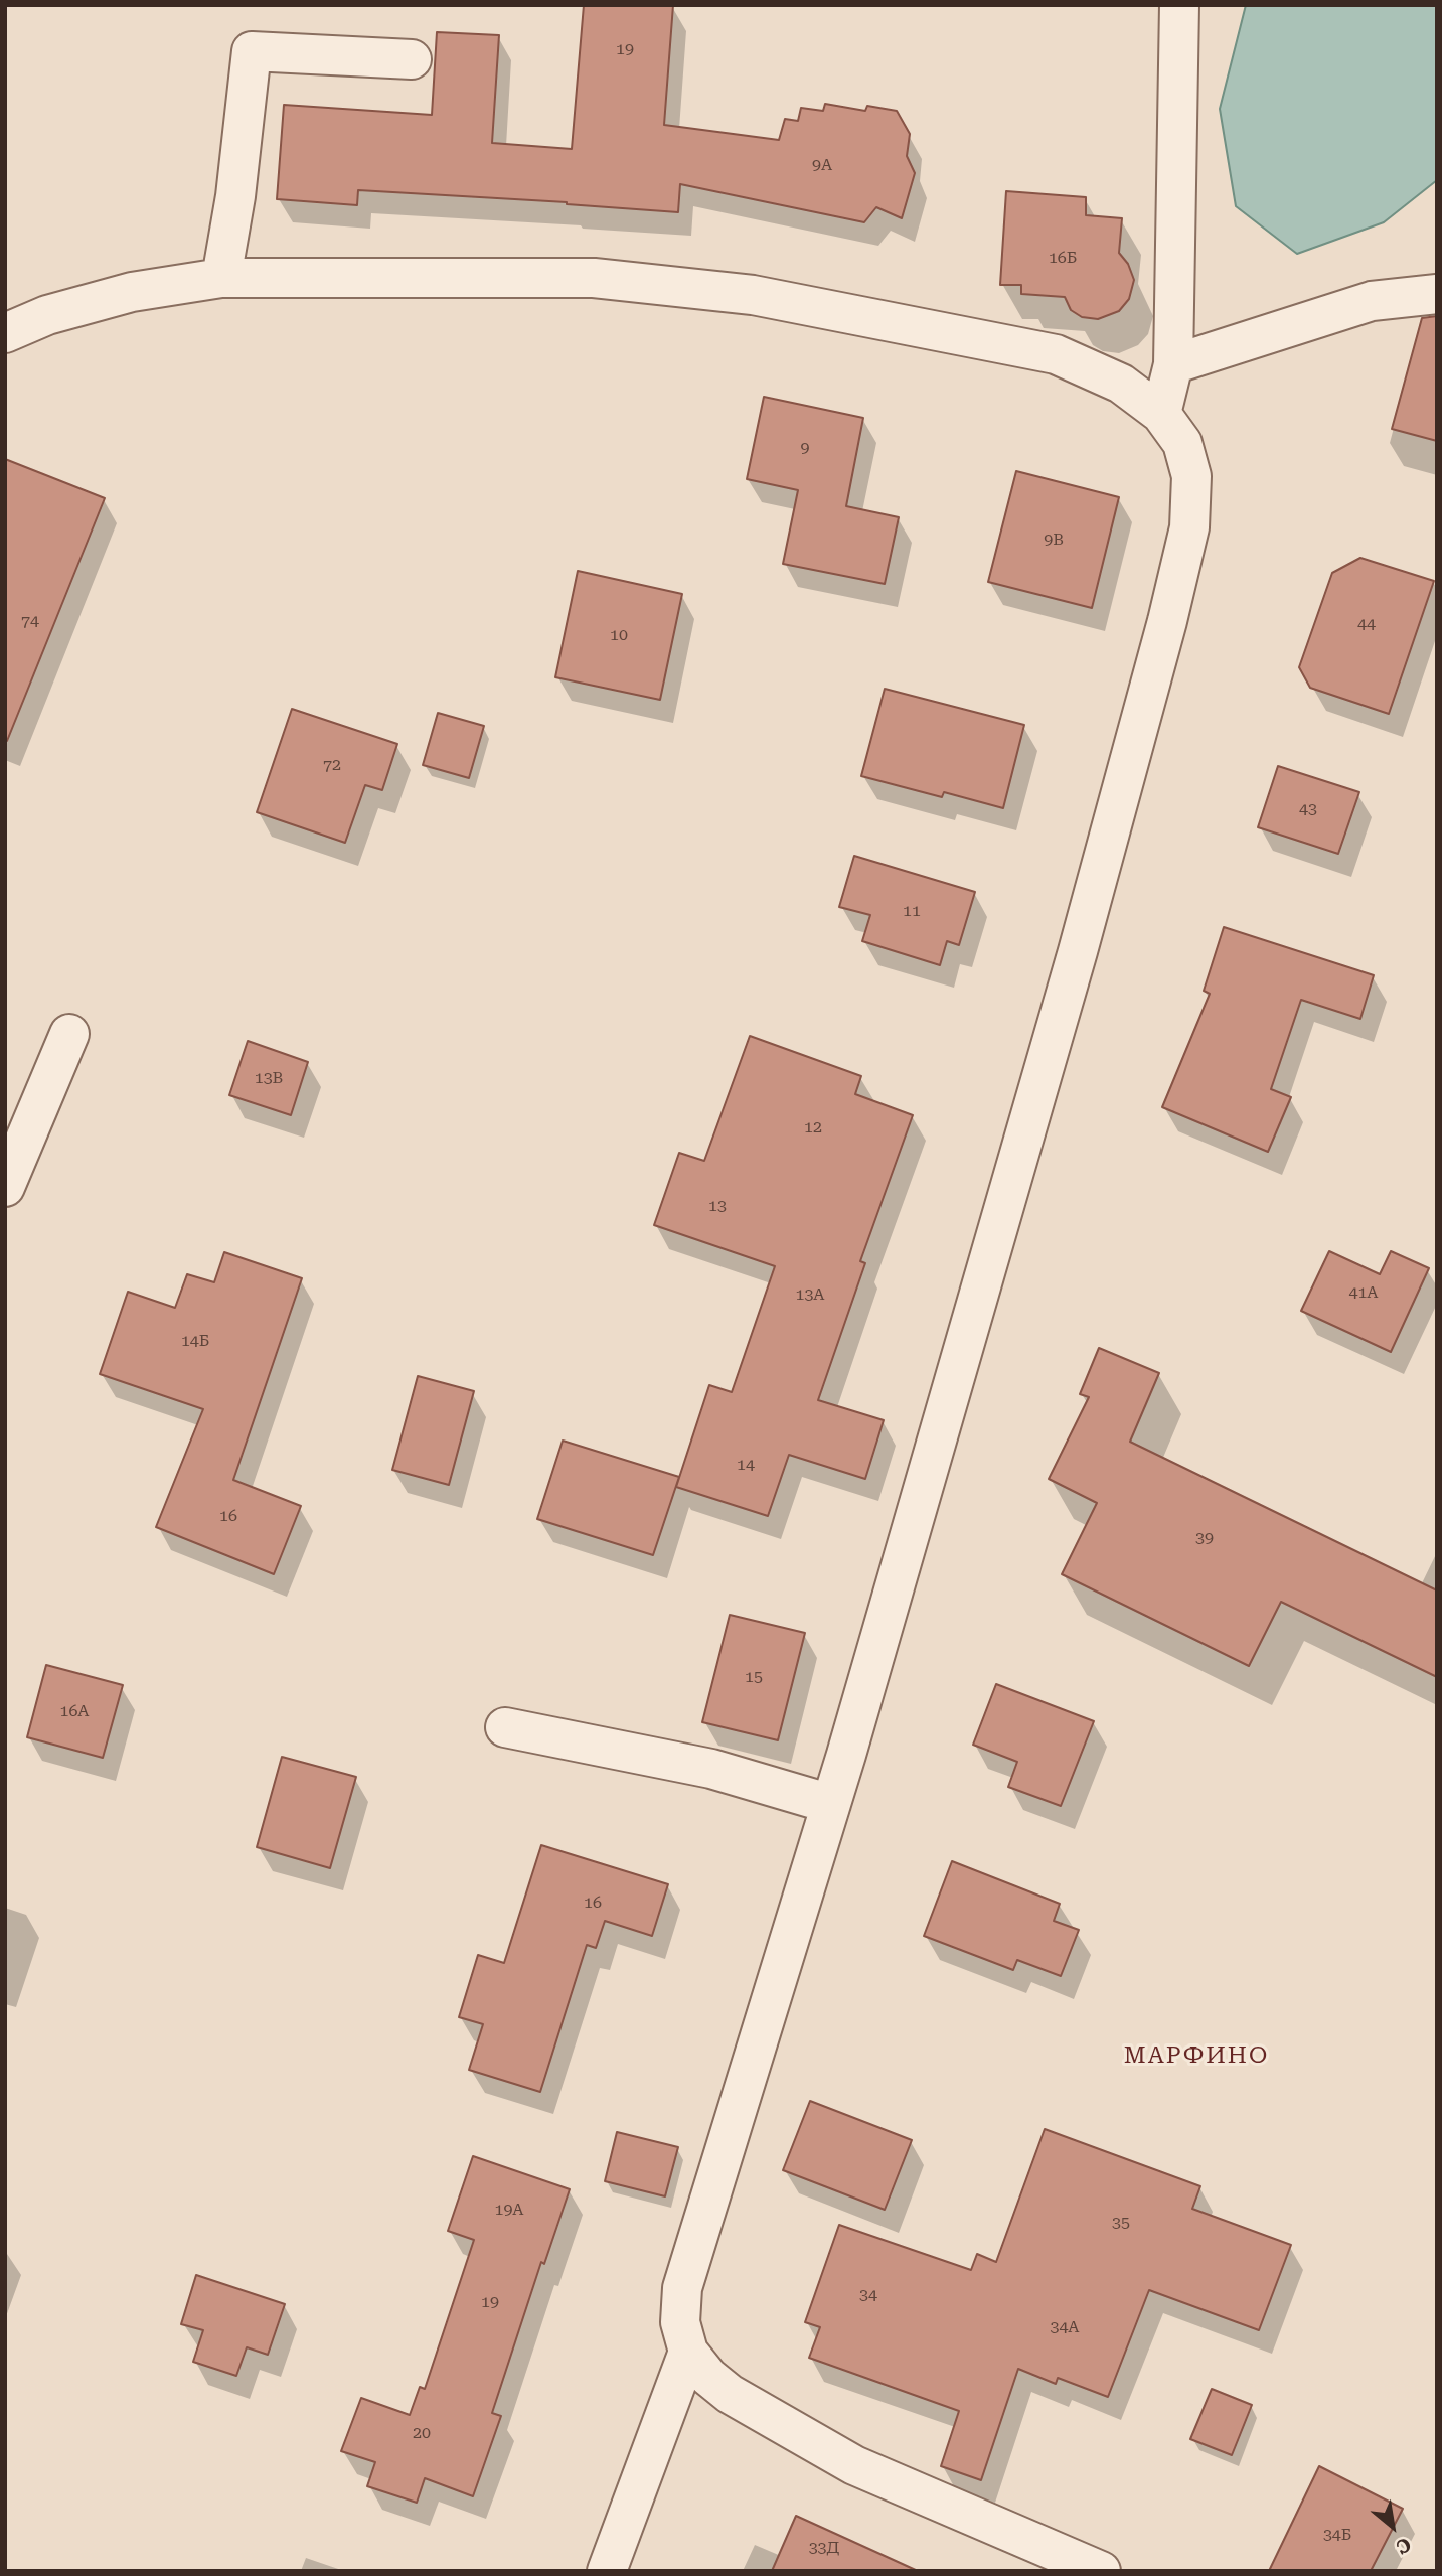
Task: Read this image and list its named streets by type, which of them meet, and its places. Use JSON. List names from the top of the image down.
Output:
{
  "districts": ["МАРФИНО"],
  "house_numbers": [
    "19",
    "9А",
    "16Б",
    "9",
    "9В",
    "74",
    "44",
    "10",
    "72",
    "43",
    "11",
    "13В",
    "12",
    "13",
    "41А",
    "13А",
    "14Б",
    "14",
    "16",
    "39",
    "15",
    "16А",
    "16",
    "19А",
    "35",
    "34",
    "19",
    "34А",
    "20",
    "34Б",
    "33Д"
  ],
  "north": "bottom right"
}
